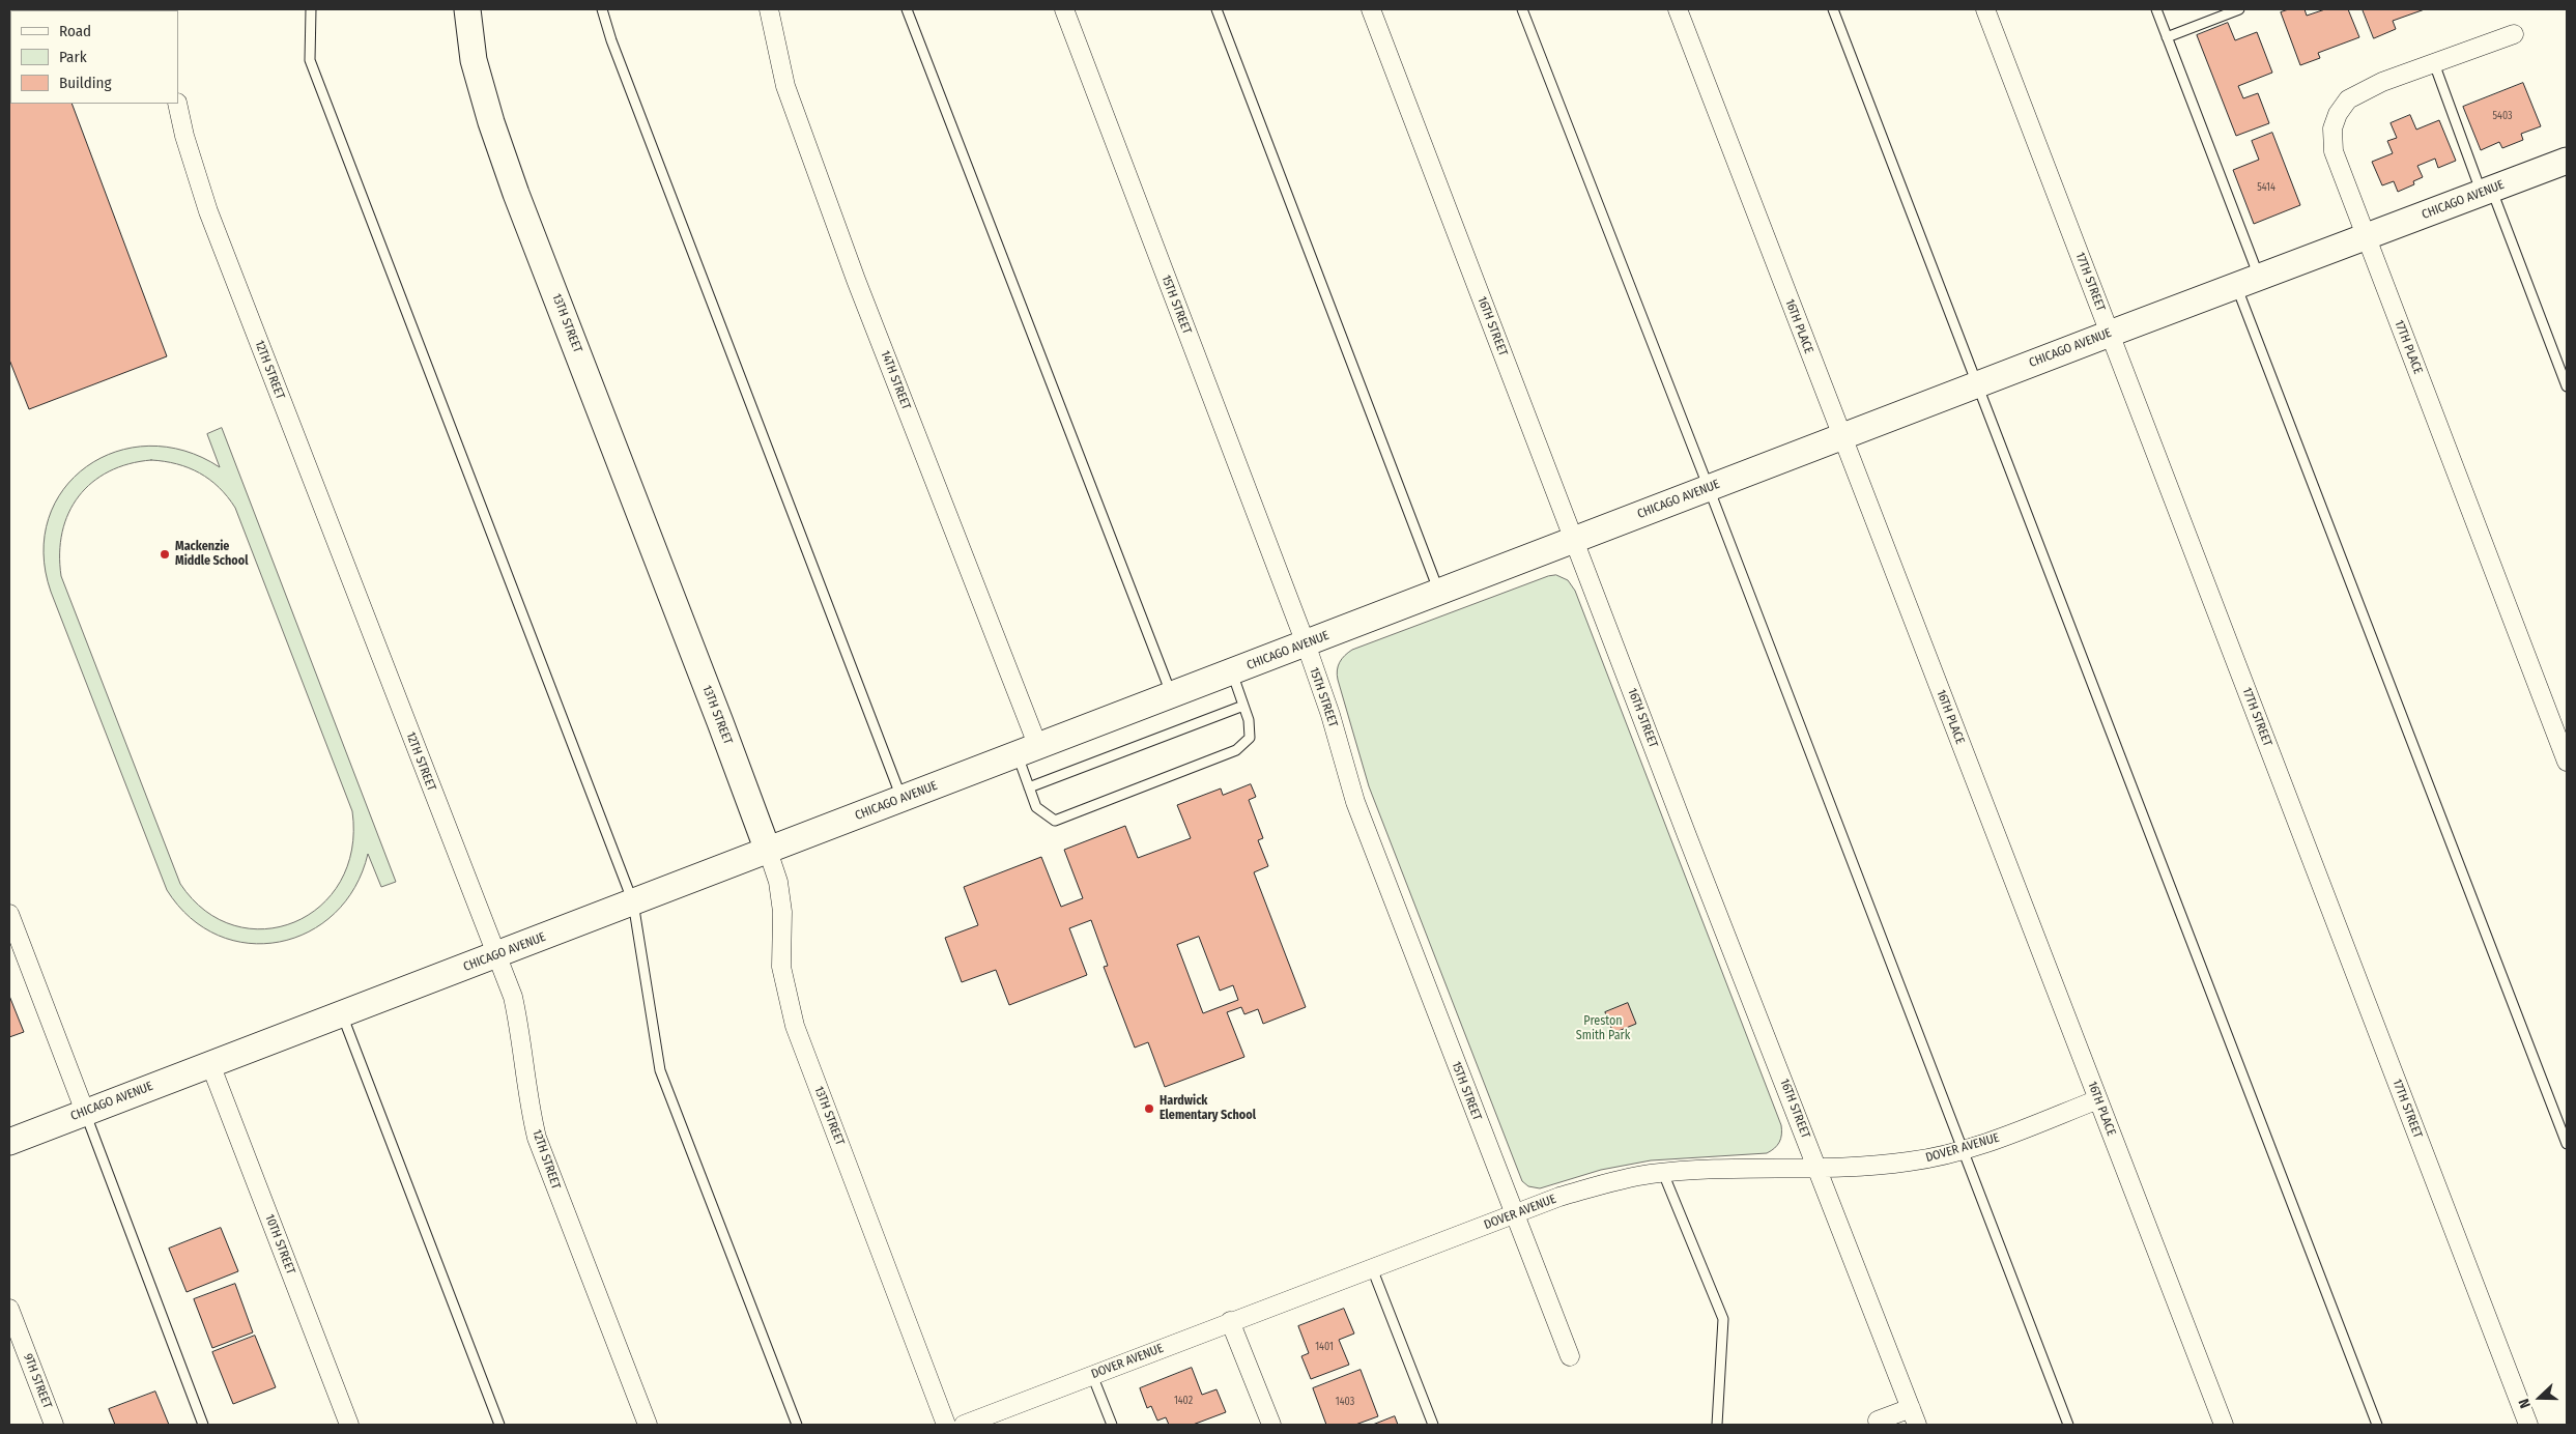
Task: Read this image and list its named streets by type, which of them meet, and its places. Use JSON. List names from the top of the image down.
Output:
{
  "streets": {
    "street": [
      "CHICAGO AVENUE",
      "17TH STREET",
      "15TH STREET",
      "13TH STREET",
      "16TH STREET",
      "16TH PLACE",
      "17TH PLACE",
      "12TH STREET",
      "14TH STREET",
      "DOVER AVENUE",
      "10TH STREET",
      "9TH STREET"
    ]
  },
  "crossings": [
    ["CHICAGO AVENUE", "17TH STREET"],
    ["CHICAGO AVENUE", "15TH STREET"],
    ["CHICAGO AVENUE", "13TH STREET"],
    ["CHICAGO AVENUE", "16TH STREET"],
    ["CHICAGO AVENUE", "16TH PLACE"],
    ["CHICAGO AVENUE", "17TH PLACE"],
    ["CHICAGO AVENUE", "12TH STREET"],
    ["CHICAGO AVENUE", "14TH STREET"],
    ["CHICAGO AVENUE", "10TH STREET"],
    ["15TH STREET", "DOVER AVENUE"],
    ["16TH STREET", "DOVER AVENUE"],
    ["16TH PLACE", "DOVER AVENUE"]
  ],
  "parks": ["Preston Smith Park"],
  "places": ["Mackenzie Middle School", "Hardwick Elementary School"],
  "house_numbers": [
    "5403",
    "5414",
    "1401",
    "1402",
    "1403"
  ],
  "legend": ["Road", "Park", "Building"],
  "north": "left"
}
